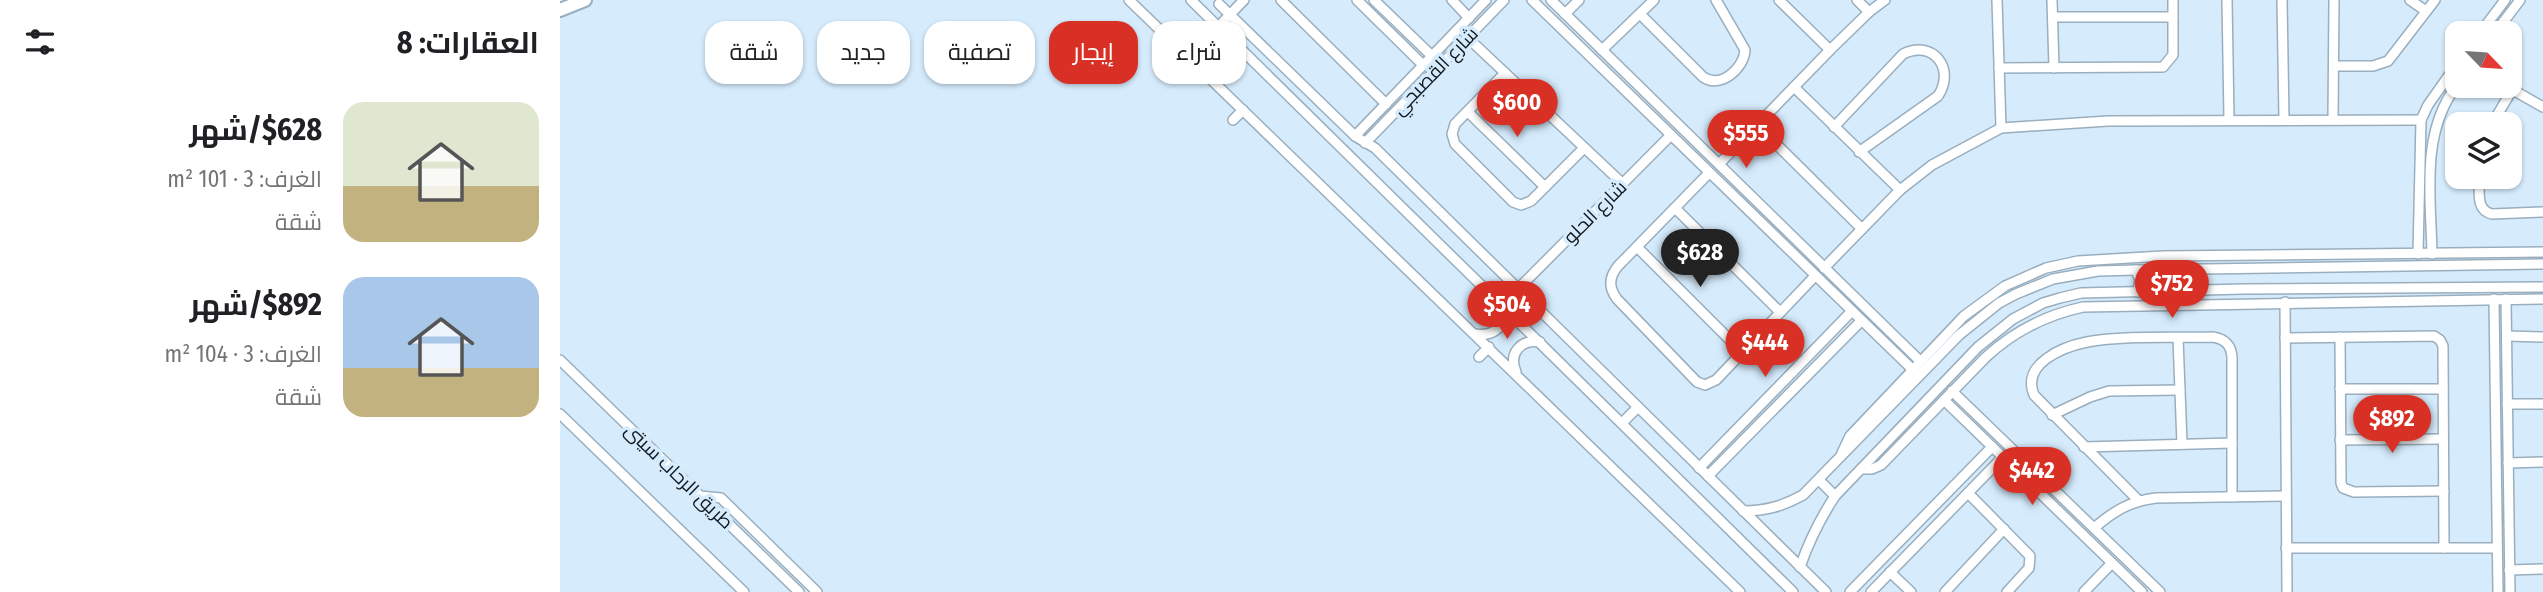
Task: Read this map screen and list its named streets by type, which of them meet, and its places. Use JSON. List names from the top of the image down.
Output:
{
  "streets": {
    "street": ["شارع القصبجي", "شارع الحلو", "طريق الرحاب سيتى"]
  },
  "north": "bottom right",
  "page": {
    "heading": "العقارات: 8",
    "chip": [
      "شراء",
      "إيجار",
      "تصفية",
      "جديد",
      "شقة"
    ],
    "price": [
      "$600",
      "$555",
      "$628",
      "$752",
      "$504",
      "$444",
      "$892",
      "$442"
    ],
    "list": [
      {
        "name": "$628/شهر",
        "note": "الغرف: 3 · 101 m² · شقة"
      },
      {
        "name": "$892/شهر",
        "note": "الغرف: 3 · 104 m² · شقة"
      }
    ]
  }
}
